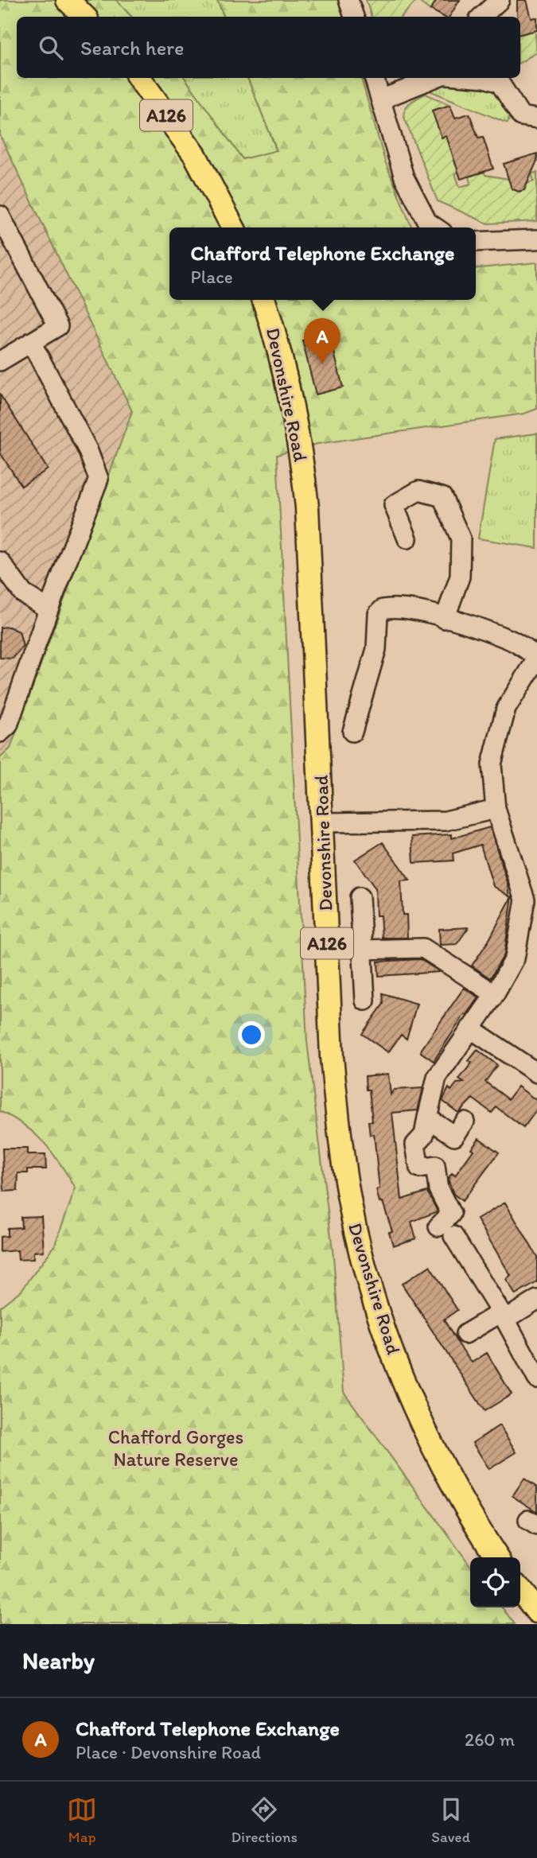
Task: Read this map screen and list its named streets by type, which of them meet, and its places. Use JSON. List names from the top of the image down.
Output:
{
  "streets": {
    "main road": ["A126", "Devonshire Road"]
  },
  "parks": ["Chafford Gorges Nature Reserve"],
  "page": {
    "search": "Search here",
    "popup": ["Chafford Telephone Exchange", "Place"],
    "pins": "A",
    "heading": "Nearby",
    "list": [
      {
        "mark": "A",
        "name": "Chafford Telephone Exchange",
        "note": "Place · Devonshire Road",
        "value": "260 m"
      }
    ],
    "nav": ["Map", "Directions", "Saved"]
  }
}
